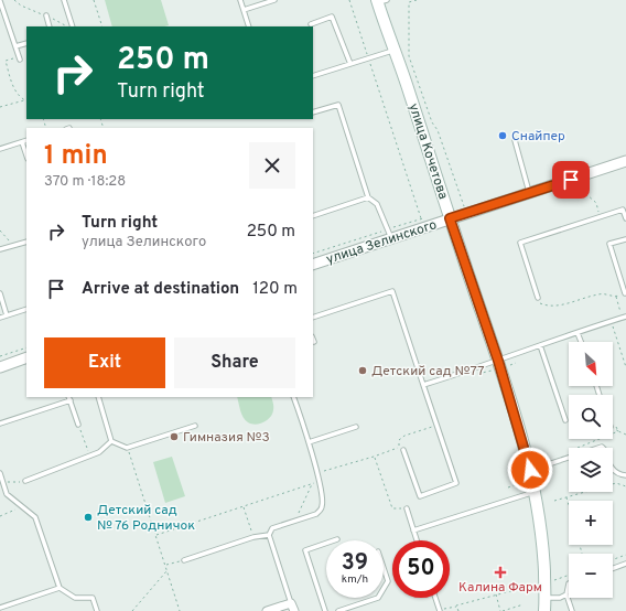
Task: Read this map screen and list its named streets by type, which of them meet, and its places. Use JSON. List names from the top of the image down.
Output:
{
  "streets": {
    "main road": ["улица Кочетова"],
    "street": ["улица Зелинского"]
  },
  "crossings": [
    ["улица Кочетова", "улица Зелинского"]
  ],
  "places": {
    "other": [
      "Снайпер",
      "Детский сад №77",
      "Гимназия №3",
      "Детский сад № 76 Родничок"
    ],
    "health": ["Калина Фарм"]
  },
  "north": "bottom right",
  "page": {
    "turn": ["250 m", "Turn right"],
    "heading": ["1 min", "370 m · 18:28"],
    "list": [
      {
        "name": "Turn right",
        "note": "улица Зелинского",
        "value": "250 m"
      },
      {
        "name": "Arrive at destination",
        "value": "120 m"
      }
    ],
    "buttons": ["Exit", "Share"],
    "map_buttons": ["+", "−"],
    "speed": "39 km/h",
    "limit": "50"
  }
}
